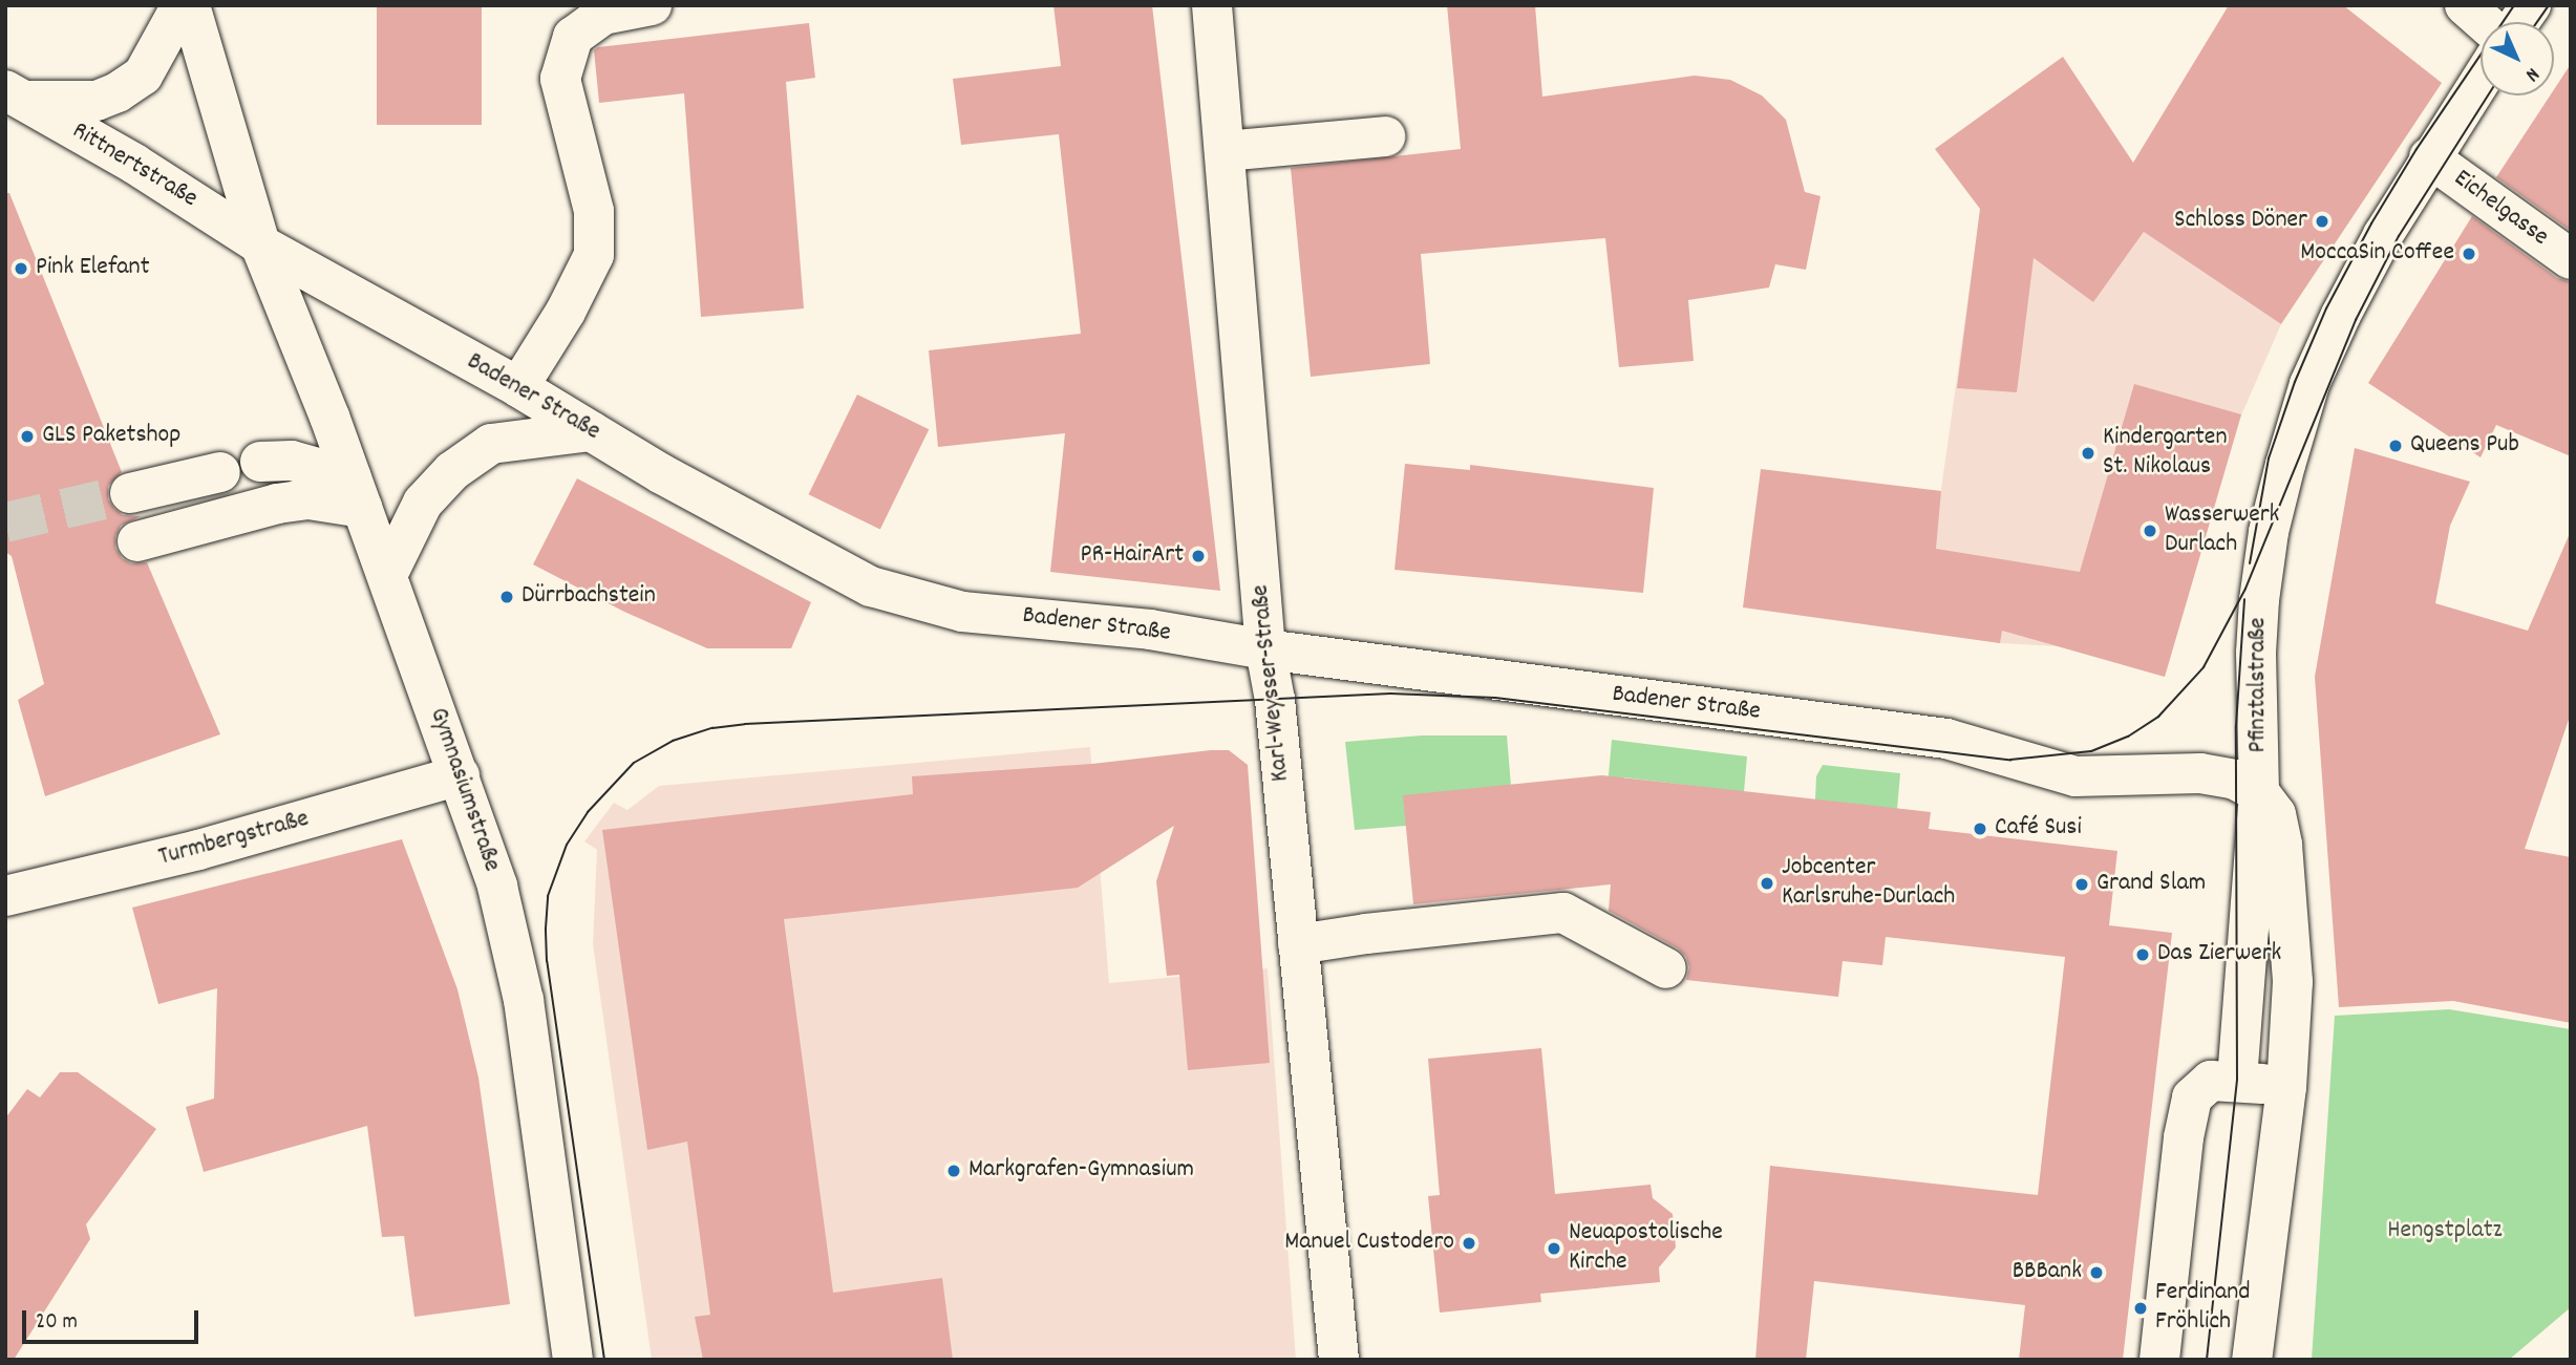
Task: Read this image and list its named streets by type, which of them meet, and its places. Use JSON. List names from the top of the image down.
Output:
{
  "streets": {
    "main road": [
      "Rittnertstraße",
      "Eichelgasse",
      "Badener Straße",
      "Karl-Weysser-Straße",
      "Pfinztalstraße",
      "Gymnasiumstraße",
      "Turmbergstraße"
    ]
  },
  "crossings": [
    ["Rittnertstraße", "Badener Straße"],
    ["Rittnertstraße", "Gymnasiumstraße"],
    ["Eichelgasse", "Pfinztalstraße"],
    ["Badener Straße", "Karl-Weysser-Straße"],
    ["Badener Straße", "Pfinztalstraße"],
    ["Badener Straße", "Gymnasiumstraße"],
    ["Gymnasiumstraße", "Turmbergstraße"]
  ],
  "parks": ["Hengstplatz"],
  "places": [
    "Schloss Döner",
    "MoccaSin Coffee",
    "Pink Elefant",
    "GLS Paketshop",
    "Queens Pub",
    "Kindergarten St. Nikolaus",
    "Wasserwerk Durlach",
    "PR-HairArt",
    "Dürrbachstein",
    "Café Susi",
    "Jobcenter Karlsruhe-Durlach",
    "Grand Slam",
    "Das Zierwerk",
    "Markgrafen-Gymnasium",
    "Manuel Custodero",
    "Neuapostolische Kirche",
    "BBBank",
    "Ferdinand Fröhlich"
  ],
  "scale_bar": "20 m",
  "north": "bottom right"
}
